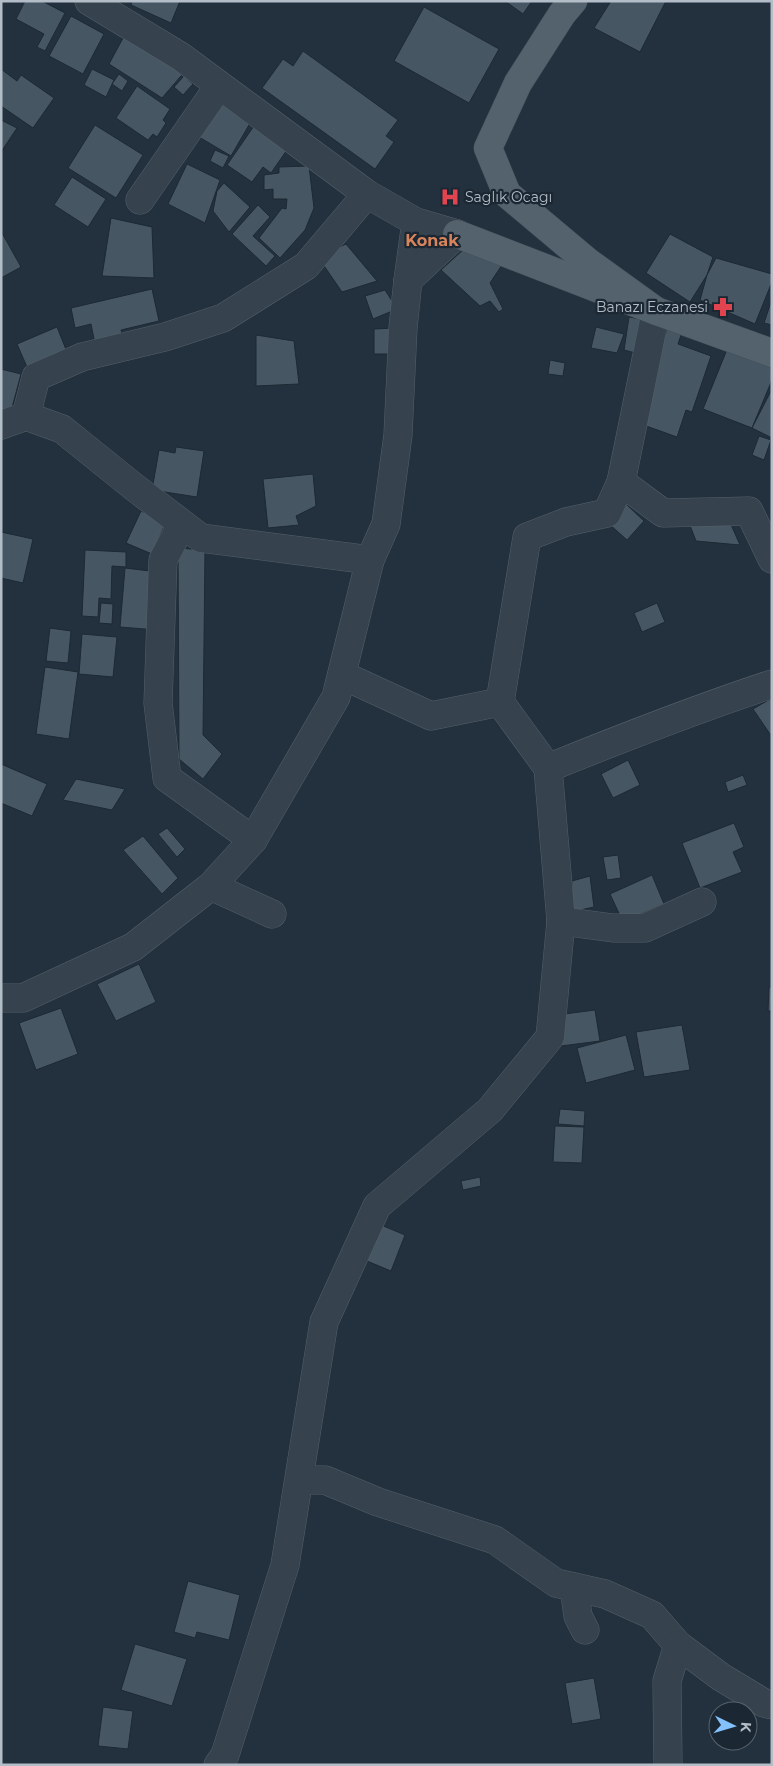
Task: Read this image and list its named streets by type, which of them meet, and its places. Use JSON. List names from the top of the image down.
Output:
{
  "districts": ["Konak"],
  "places": {
    "hospital": ["Saglık Ocagı"],
    "pharmacy": ["Banazı Eczanesi"]
  },
  "north": "right"
}
